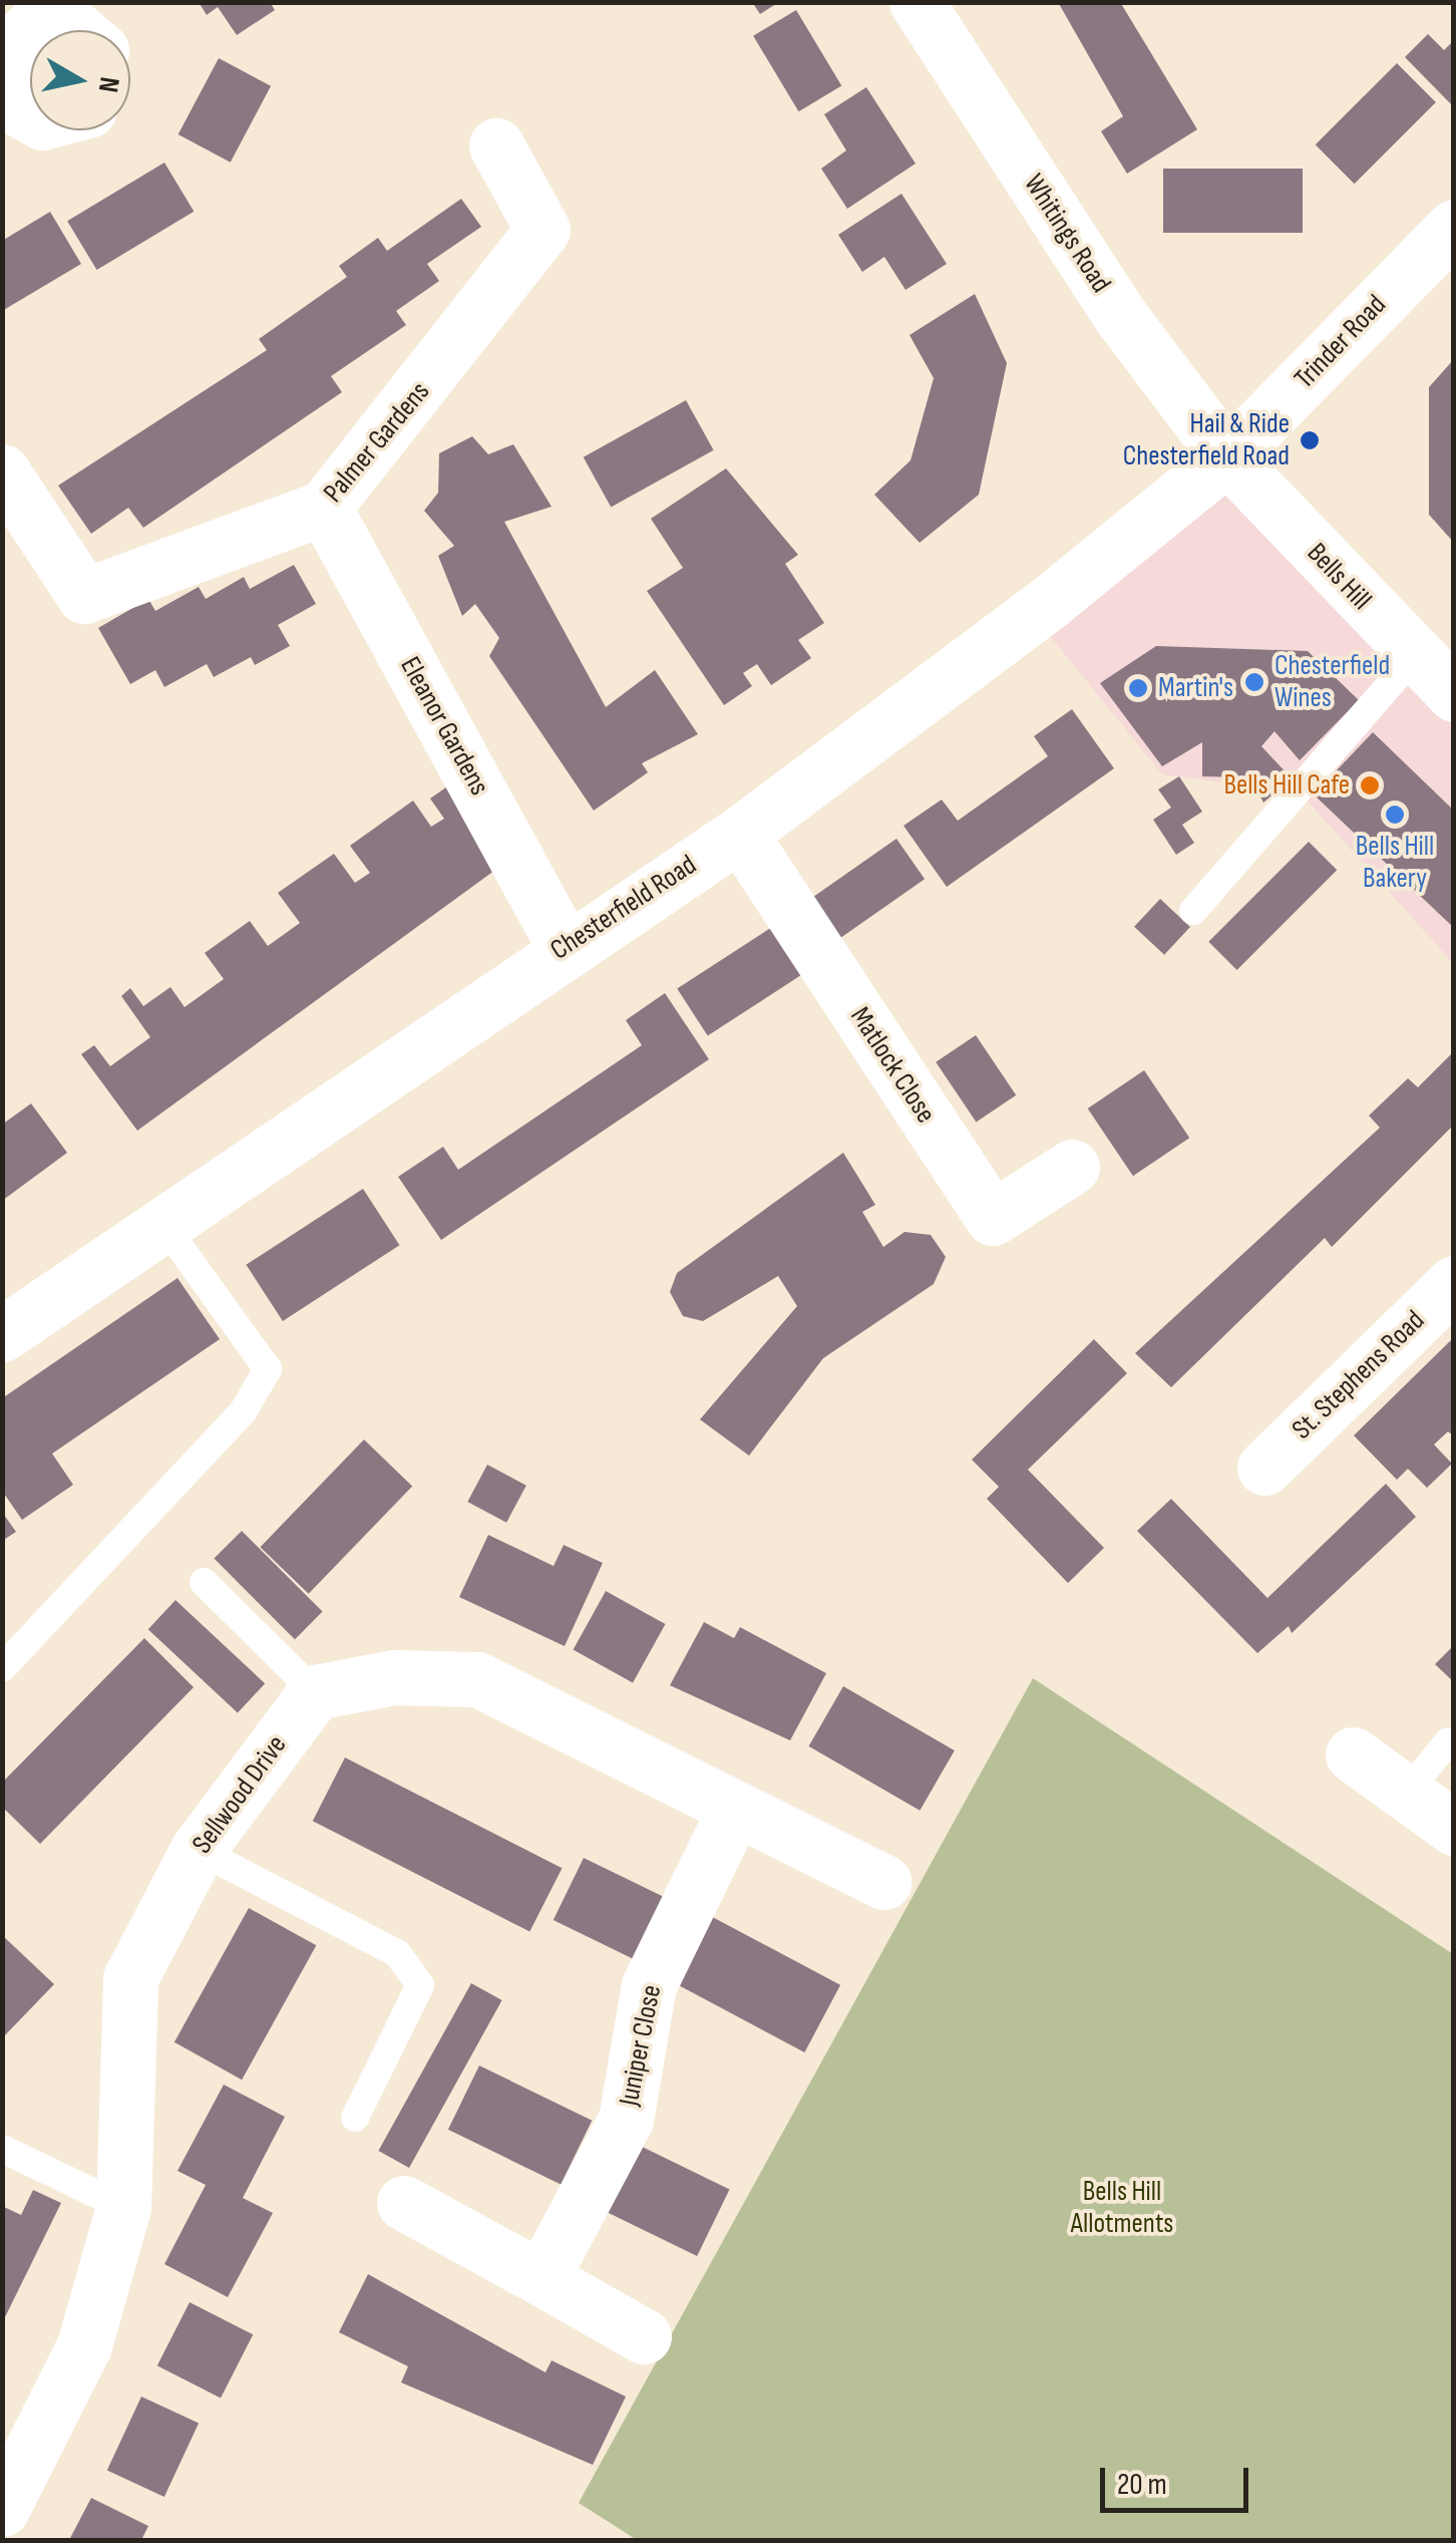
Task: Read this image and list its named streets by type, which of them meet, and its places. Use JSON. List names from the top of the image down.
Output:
{
  "streets": {
    "street": [
      "Whitings Road",
      "Trinder Road",
      "Palmer Gardens",
      "Bells Hill",
      "Eleanor Gardens",
      "Chesterfield Road",
      "Matlock Close",
      "St. Stephens Road",
      "Sellwood Drive",
      "Juniper Close"
    ]
  },
  "crossings": [
    ["Whitings Road", "Trinder Road"],
    ["Whitings Road", "Bells Hill"],
    ["Whitings Road", "Chesterfield Road"],
    ["Trinder Road", "Bells Hill"],
    ["Trinder Road", "Chesterfield Road"],
    ["Palmer Gardens", "Eleanor Gardens"],
    ["Bells Hill", "Chesterfield Road"],
    ["Eleanor Gardens", "Chesterfield Road"],
    ["Chesterfield Road", "Matlock Close"]
  ],
  "parks": ["Bells Hill Allotments"],
  "places": [
    "Hail & Ride Chesterfield Road",
    "Chesterfield Wines",
    "Martin's",
    "Bells Hill Cafe",
    "Bells Hill Bakery"
  ],
  "scale_bar": "20 m",
  "north": "right"
}
